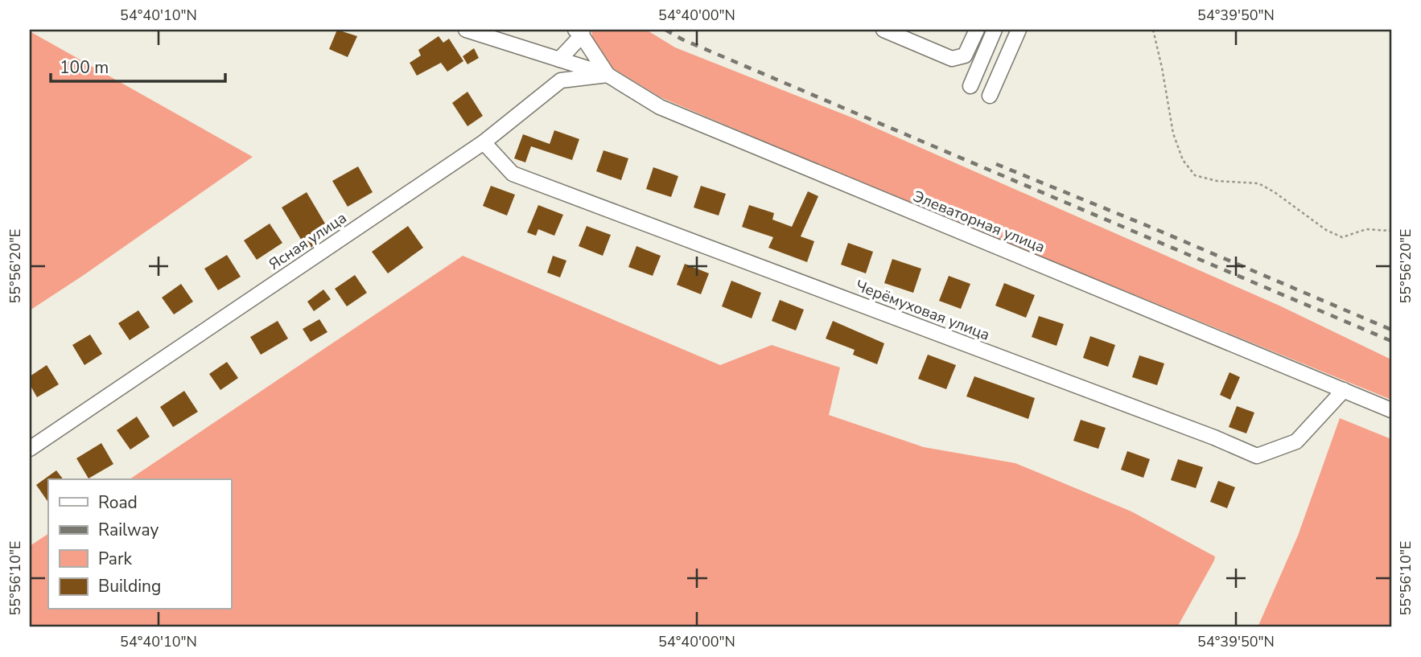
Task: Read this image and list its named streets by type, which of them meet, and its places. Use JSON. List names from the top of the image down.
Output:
{
  "streets": {
    "street": ["Элеваторная улица", "Ясная улица", "Черёмуховая улица"]
  },
  "crossings": [
    ["Элеваторная улица", "Ясная улица"],
    ["Элеваторная улица", "Черёмуховая улица"],
    ["Ясная улица", "Черёмуховая улица"]
  ],
  "legend": [
    "Road",
    "Railway",
    "Park",
    "Building"
  ],
  "scale_bar": "100 m",
  "coordinates": [
    "54°40'10\"N",
    "54°40'00\"N",
    "54°39'50\"N",
    "55°56'20\"E",
    "55°56'10\"E"
  ]
}
